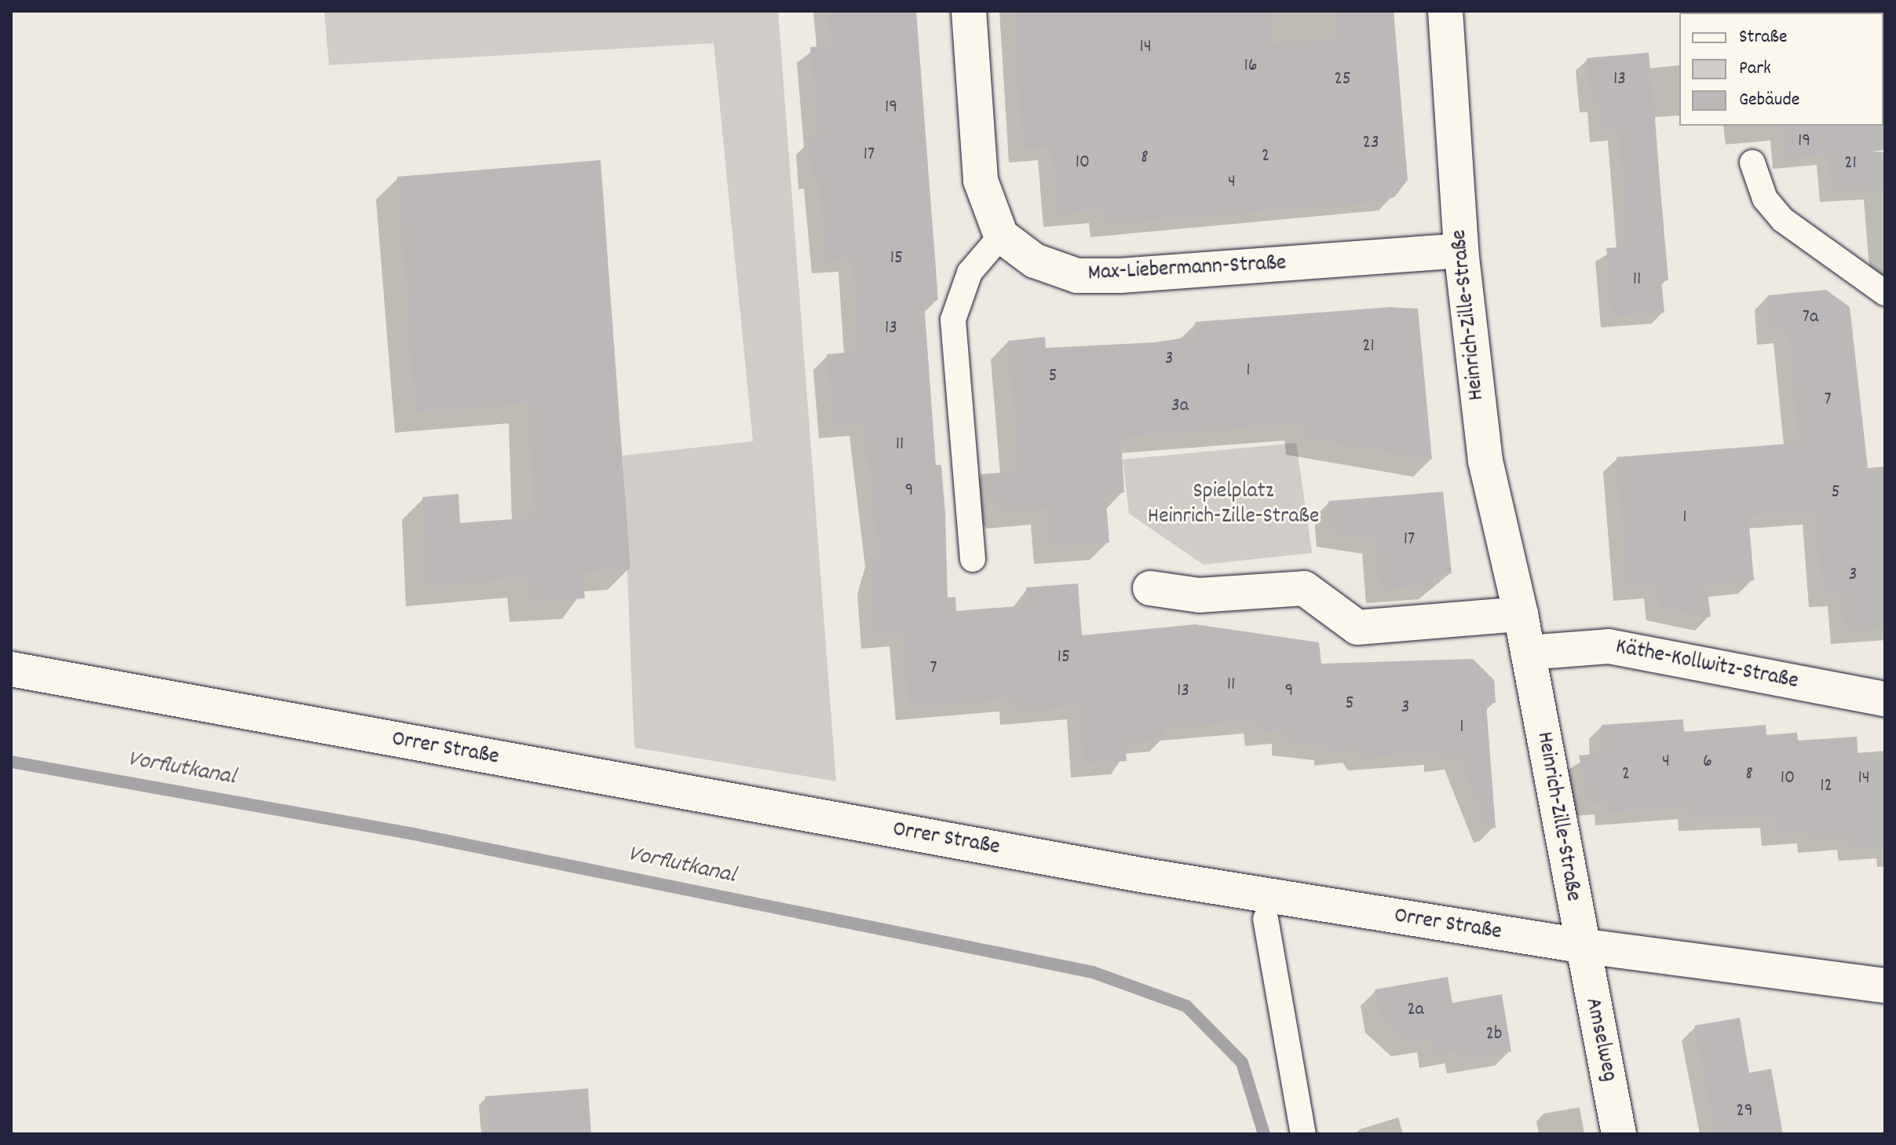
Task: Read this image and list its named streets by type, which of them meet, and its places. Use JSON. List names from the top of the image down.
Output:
{
  "streets": {
    "street": [
      "Max-Liebermann-Straße",
      "Heinrich-Zille-Straße",
      "Käthe-Kollwitz-Straße",
      "Orrer Straße",
      "Amselweg"
    ]
  },
  "crossings": [
    ["Max-Liebermann-Straße", "Heinrich-Zille-Straße"],
    ["Heinrich-Zille-Straße", "Käthe-Kollwitz-Straße"],
    ["Heinrich-Zille-Straße", "Orrer Straße"],
    ["Heinrich-Zille-Straße", "Amselweg"],
    ["Orrer Straße", "Amselweg"]
  ],
  "water": ["Vorflutkanal"],
  "parks": ["Spielplatz Heinrich-Zille-Straße"],
  "house_numbers": [
    "14",
    "16",
    "25",
    "13",
    "19",
    "19",
    "23",
    "17",
    "2",
    "8",
    "10",
    "21",
    "4",
    "15",
    "11",
    "7a",
    "13",
    "21",
    "3",
    "1",
    "5",
    "7",
    "3a",
    "11",
    "9",
    "5",
    "1",
    "17",
    "3",
    "15",
    "7",
    "11",
    "13",
    "9",
    "5",
    "3",
    "1",
    "4",
    "6",
    "2",
    "8",
    "10",
    "14",
    "12",
    "2a",
    "2b",
    "29"
  ],
  "legend": ["Straße", "Park", "Gebäude"]
}
